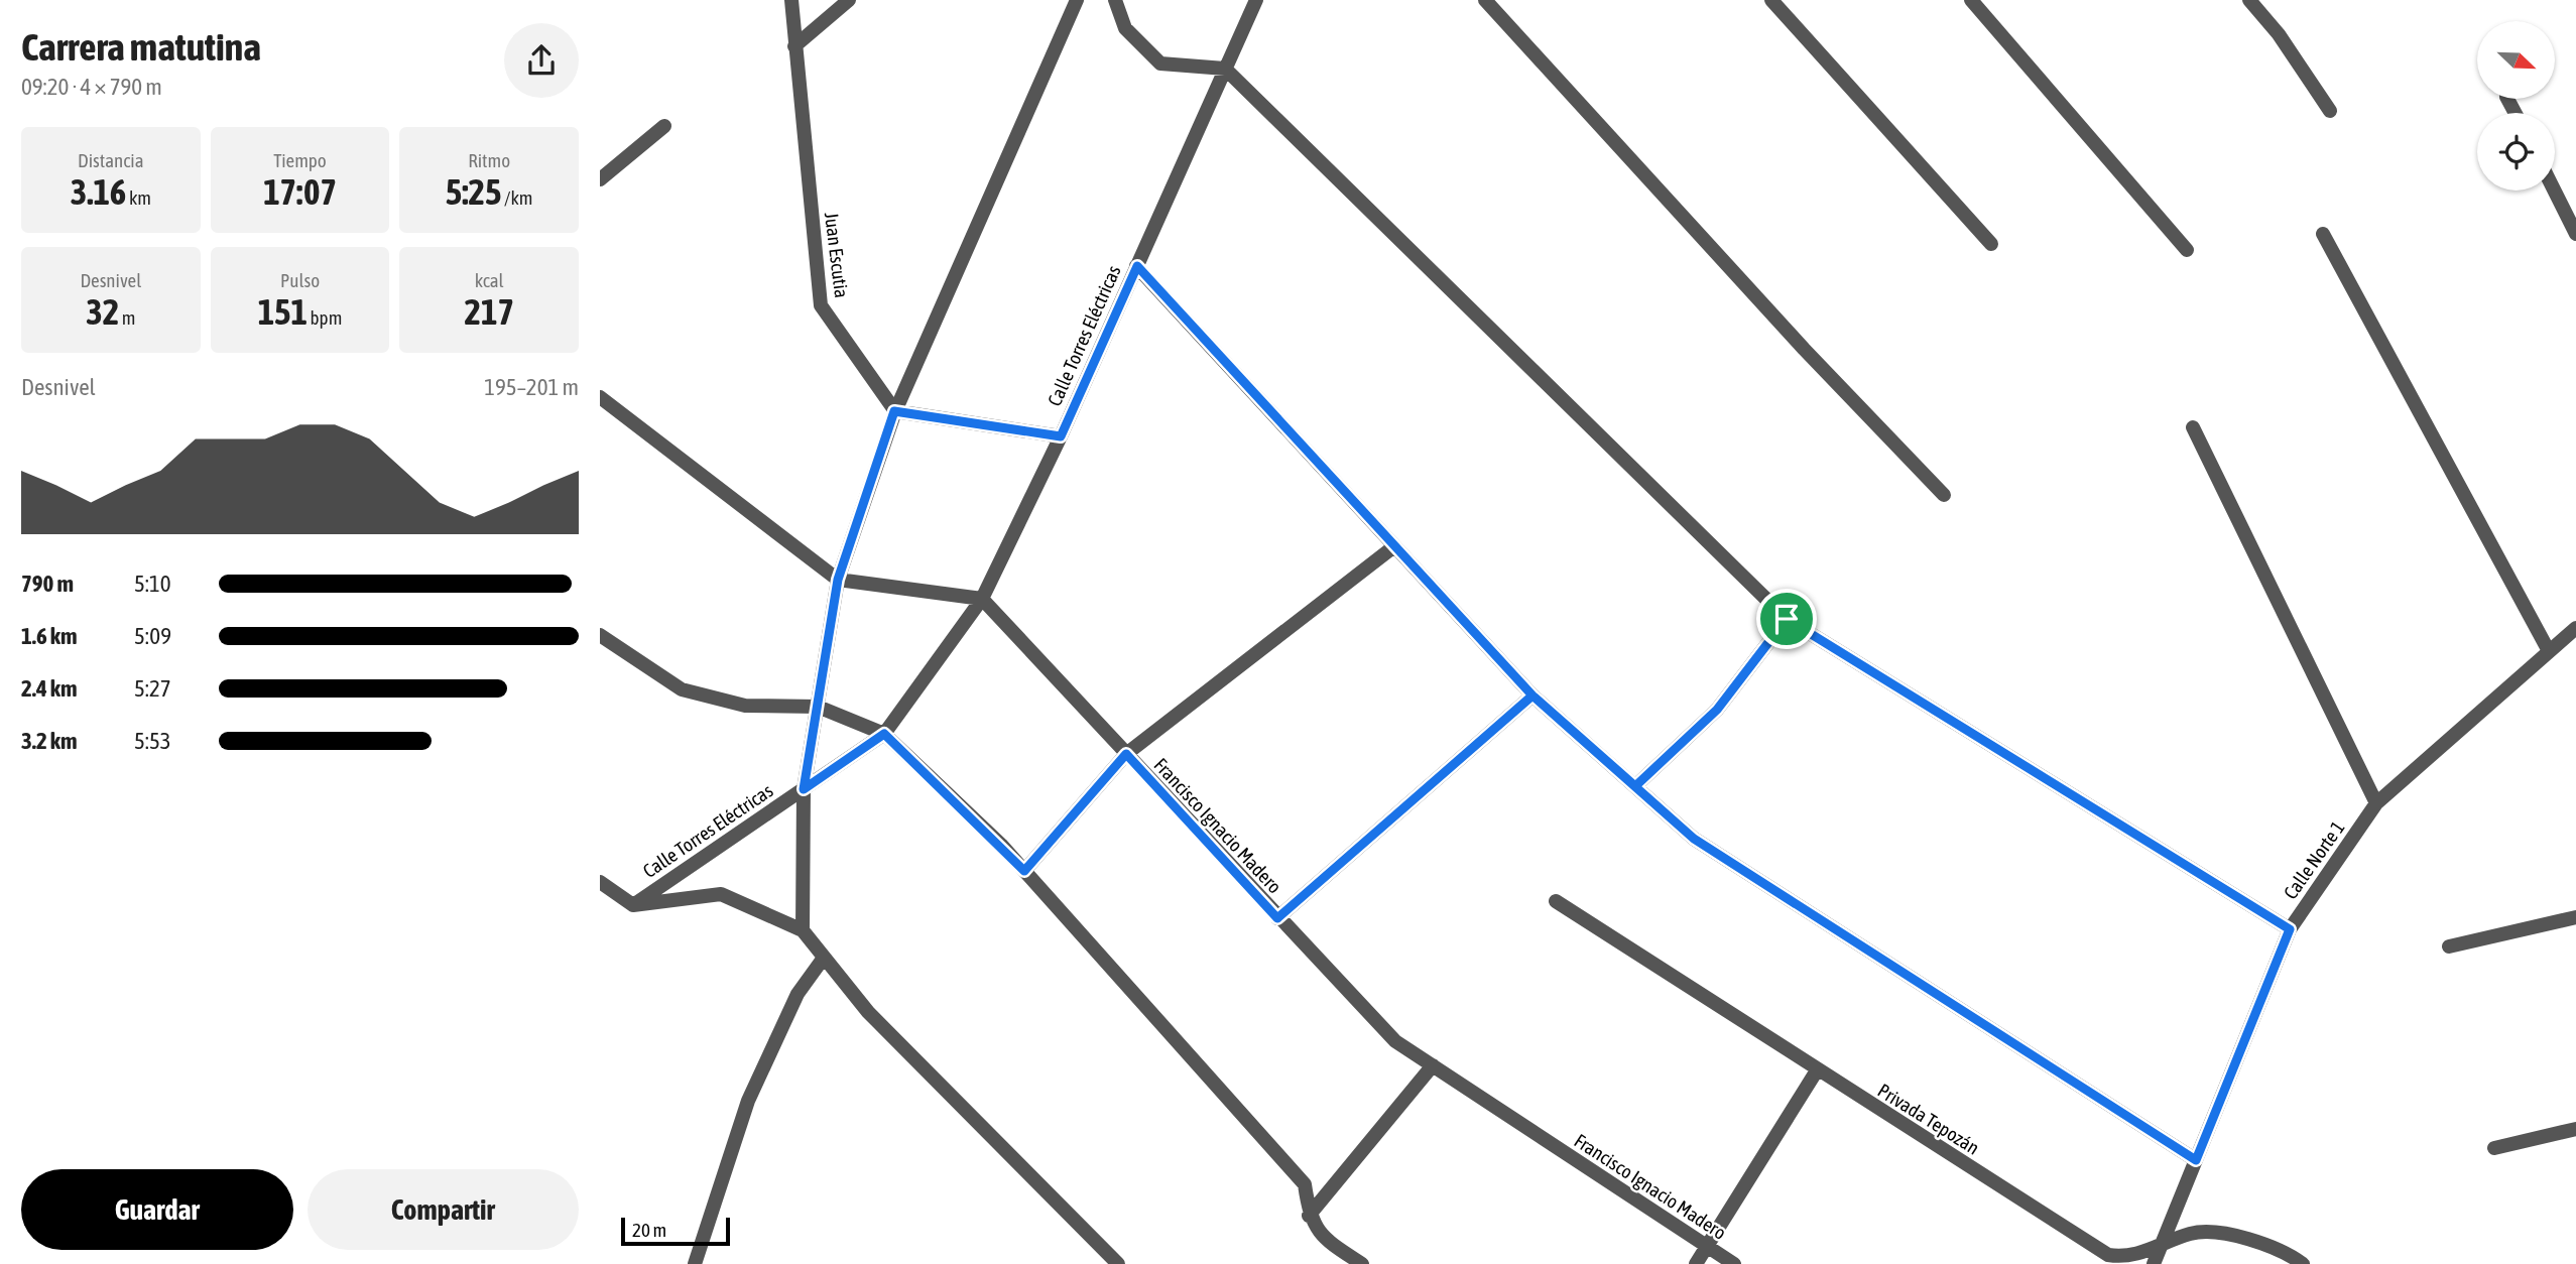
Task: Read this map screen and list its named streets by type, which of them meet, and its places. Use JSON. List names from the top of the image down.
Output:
{
  "streets": {
    "street": [
      "Juan Escutia",
      "Calle Torres Eléctricas",
      "Francisco Ignacio Madero",
      "Calle Norte 1",
      "Privada Tepozán"
    ]
  },
  "crossings": [
    ["Juan Escutia", "Calle Torres Eléctricas"],
    ["Calle Torres Eléctricas", "Francisco Ignacio Madero"],
    ["Calle Norte 1", "Privada Tepozán"]
  ],
  "scale_bar": "20 m",
  "north": "bottom right",
  "page": {
    "heading": ["Carrera matutina", "09:20 · 4 × 790 m"],
    "stats": [
      ["Distancia", "3.16 km"],
      ["Tiempo", "17:07"],
      ["Ritmo", "5:25 /km"],
      ["Desnivel", "32 m"],
      ["Pulso", "151 bpm"],
      ["kcal", "217"]
    ],
    "chart": ["Desnivel", "195–201 m"],
    "list": [
      {
        "name": "790 m",
        "note": "5:10"
      },
      {
        "name": "1.6 km",
        "note": "5:09"
      },
      {
        "name": "2.4 km",
        "note": "5:27"
      },
      {
        "name": "3.2 km",
        "note": "5:53"
      }
    ],
    "buttons": ["Guardar", "Compartir"],
    "scale": "20 m"
  }
}
